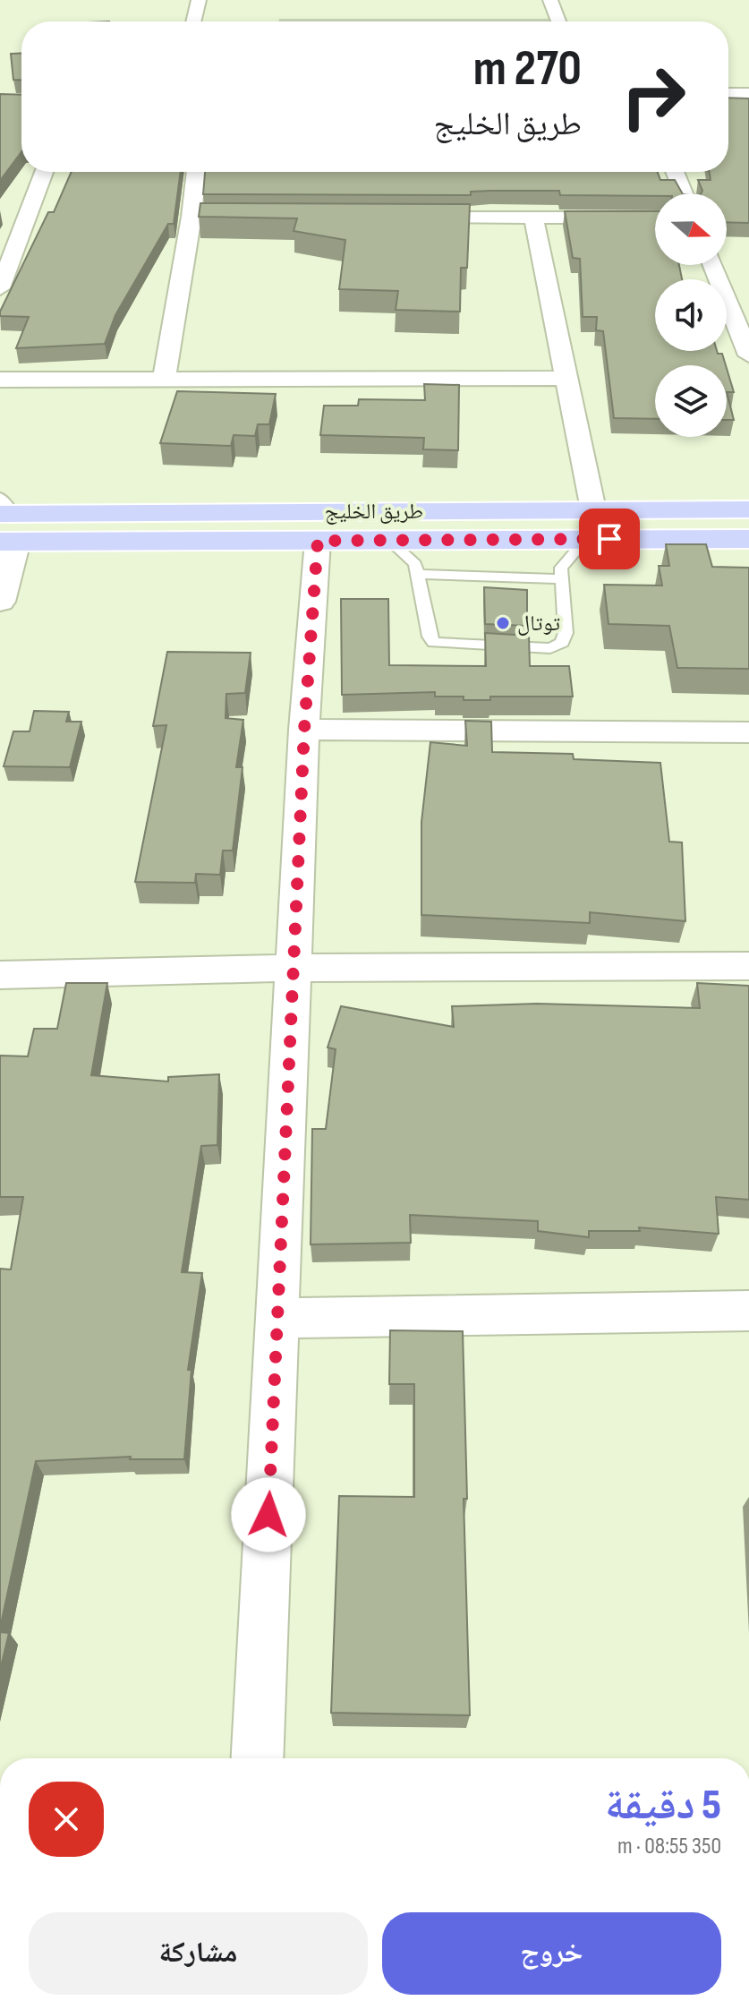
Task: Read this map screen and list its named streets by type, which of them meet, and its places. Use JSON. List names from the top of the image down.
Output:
{
  "streets": {
    "main road": ["طريق الخليج"]
  },
  "places": ["توتال"],
  "north": "right",
  "page": {
    "turn": ["270 m", "طريق الخليج"],
    "heading": ["5 دقيقة", "350 m · 08:55"],
    "buttons": ["خروج", "مشاركة"]
  }
}
